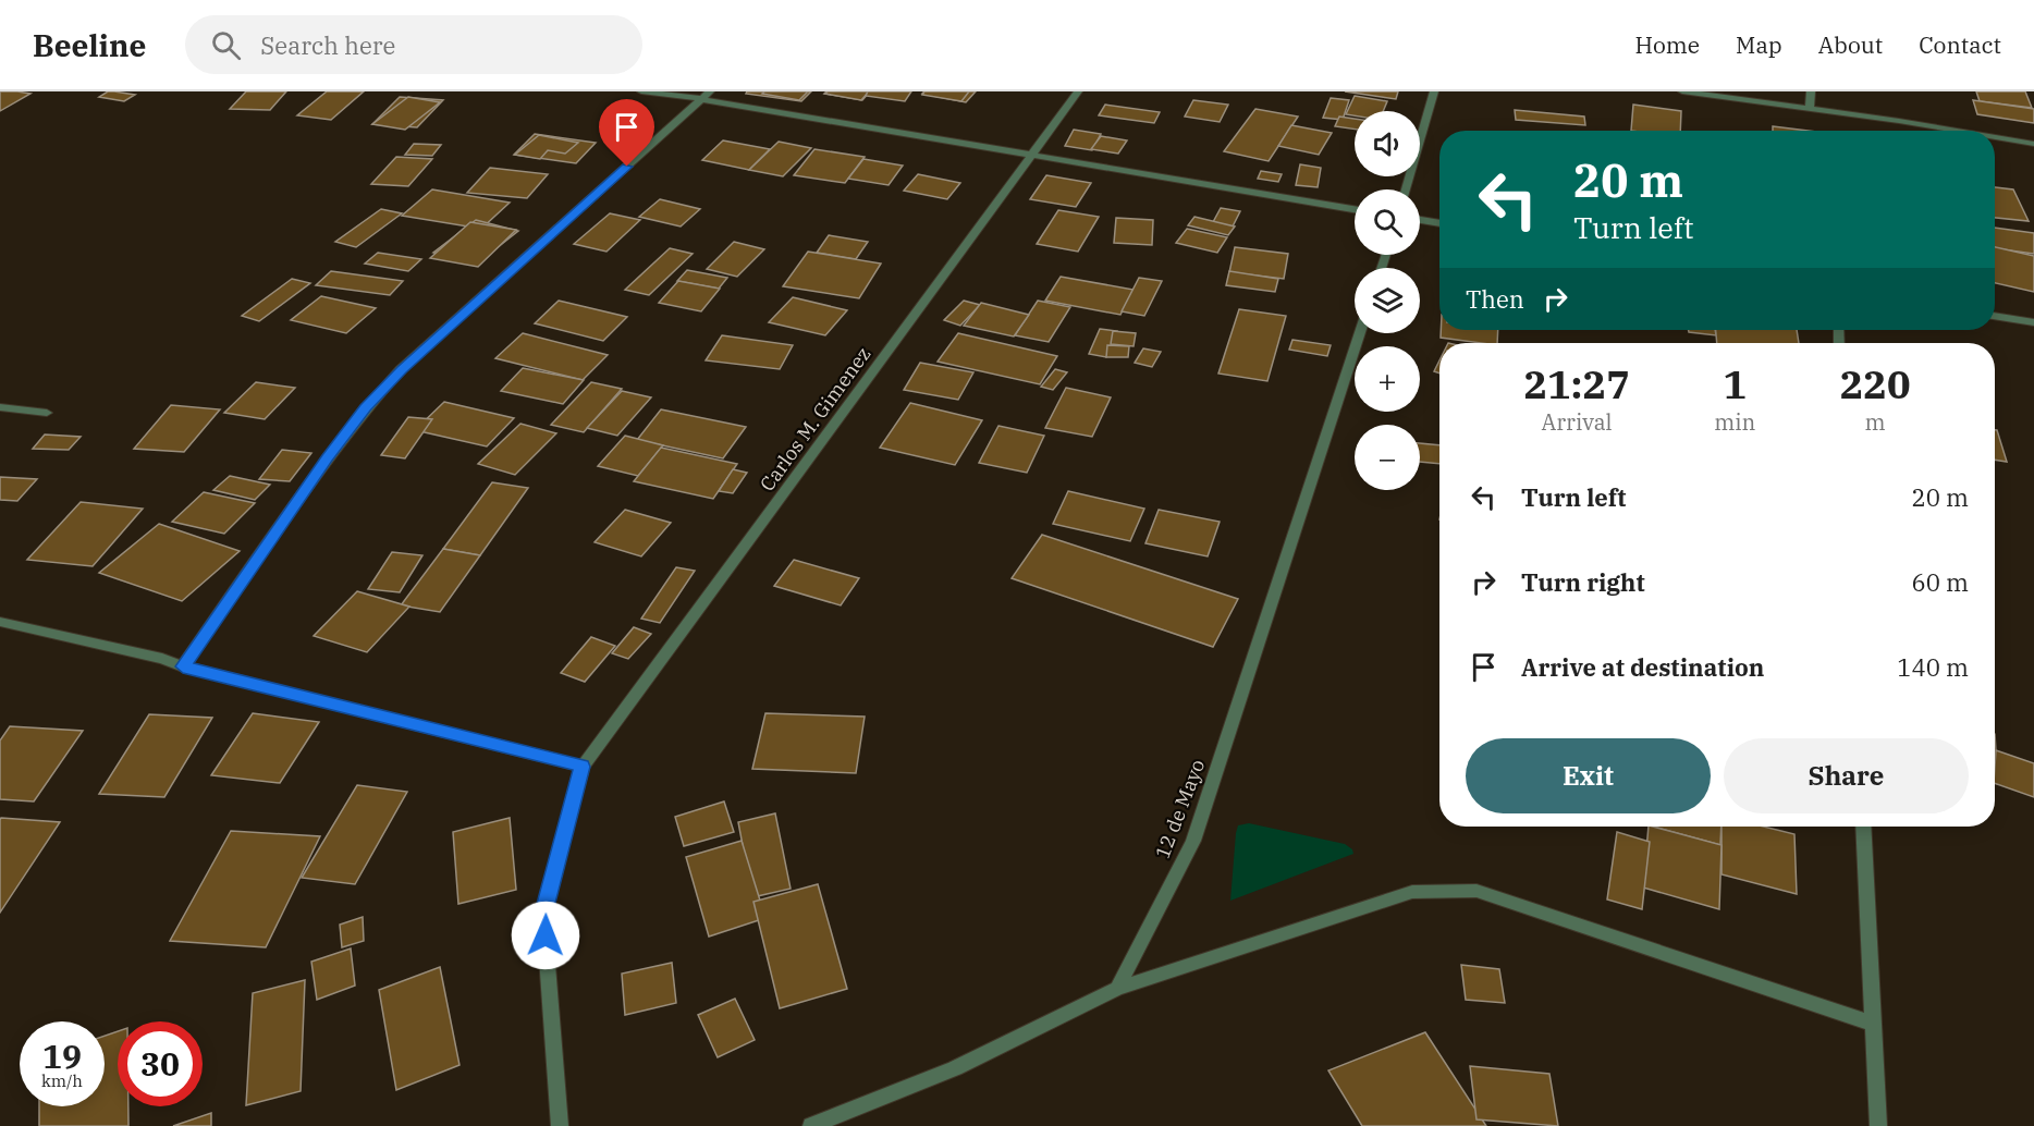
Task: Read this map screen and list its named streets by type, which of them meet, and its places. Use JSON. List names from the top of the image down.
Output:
{
  "streets": {
    "street": ["Carlos M. Gimenez", "12 de Mayo"]
  },
  "page": {
    "header": "Beeline",
    "search": "Search here",
    "nav": [
      "Home",
      "Map",
      "About",
      "Contact"
    ],
    "map_buttons": ["+", "−"],
    "turn": ["20 m", "Turn left"],
    "then": "Then",
    "eta": [
      "21:27",
      "Arrival",
      "1",
      "min",
      "220",
      "m"
    ],
    "list": [
      {
        "name": "Turn left",
        "value": "20 m"
      },
      {
        "name": "Turn right",
        "value": "60 m"
      },
      {
        "name": "Arrive at destination",
        "value": "140 m"
      }
    ],
    "buttons": ["Exit", "Share"],
    "speed": "19 km/h",
    "limit": "30"
  }
}
